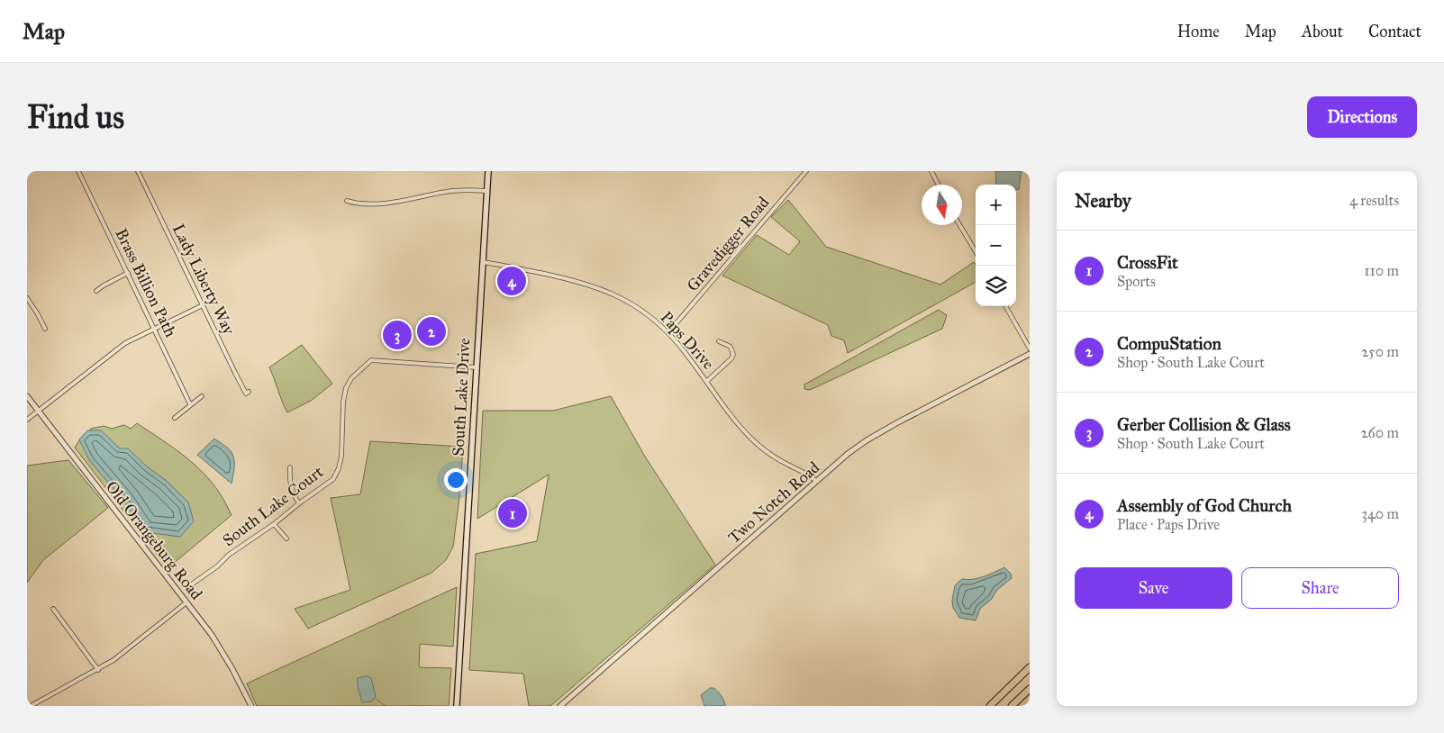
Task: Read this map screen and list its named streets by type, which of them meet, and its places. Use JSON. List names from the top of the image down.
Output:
{
  "streets": {
    "main road": ["South Lake Drive"],
    "street": [
      "Gravedigger Road",
      "Lady Liberty Way",
      "Brass Billion Path",
      "Paps Drive",
      "Two Notch Road",
      "South Lake Court",
      "Old Orangeburg Road"
    ]
  },
  "crossings": [
    ["Gravedigger Road", "Paps Drive"],
    ["Paps Drive", "South Lake Drive"],
    ["Paps Drive", "Two Notch Road"],
    ["South Lake Drive", "South Lake Court"]
  ],
  "north": "bottom",
  "page": {
    "header": "Map",
    "nav": [
      "Home",
      "Map",
      "About",
      "Contact"
    ],
    "buttons": [
      "Directions",
      ["Save", "Share"]
    ],
    "title": "Find us",
    "heading": ["Nearby", "4 results"],
    "map_buttons": ["+", "−"],
    "list": [
      {
        "mark": "1",
        "name": "CrossFit",
        "note": "Sports",
        "value": "110 m"
      },
      {
        "mark": "2",
        "name": "CompuStation",
        "note": "Shop · South Lake Court",
        "value": "250 m"
      },
      {
        "mark": "3",
        "name": "Gerber Collision & Glass",
        "note": "Shop · South Lake Court",
        "value": "260 m"
      },
      {
        "mark": "4",
        "name": "Assembly of God Church",
        "note": "Place · Paps Drive",
        "value": "340 m"
      }
    ],
    "pins": [
      "4",
      "2",
      "3",
      "1"
    ]
  }
}
